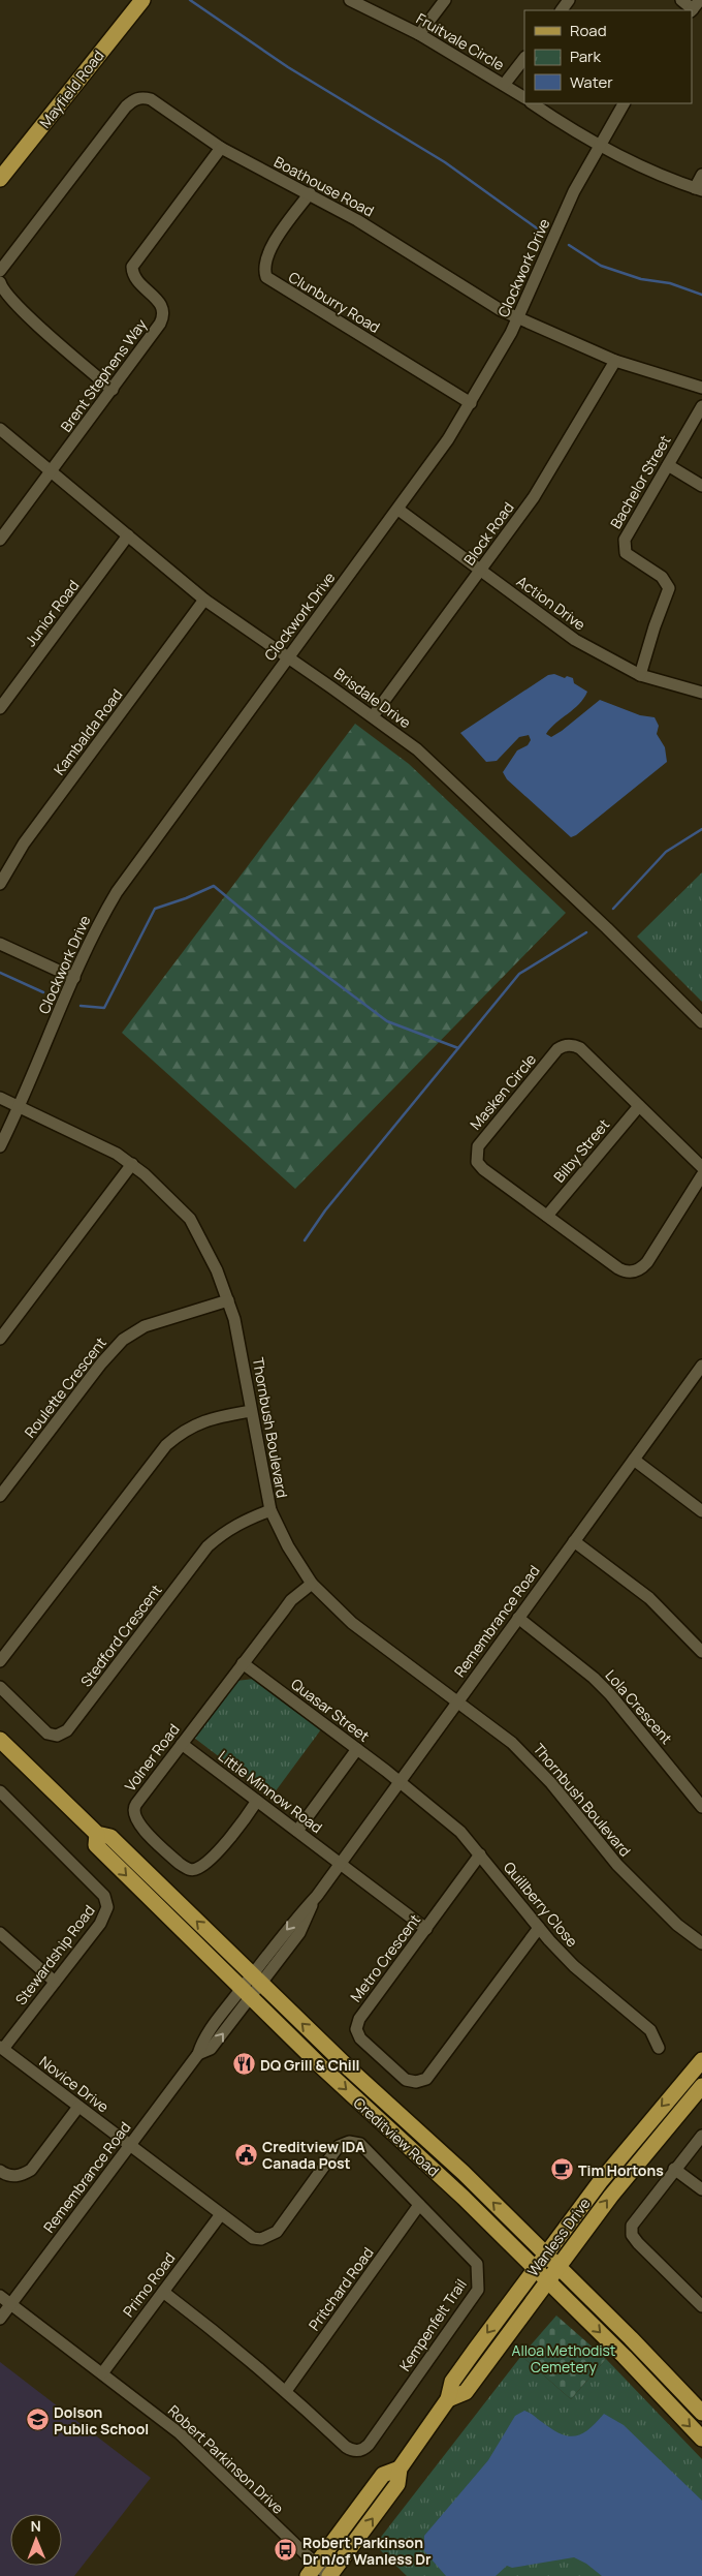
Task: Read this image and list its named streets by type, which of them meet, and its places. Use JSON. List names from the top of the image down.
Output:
{
  "streets": {
    "main road": ["Mayfield Road", "Creditview Road", "Wanless Drive"],
    "street": [
      "Fruitvale Circle",
      "Boathouse Road",
      "Clockwork Drive",
      "Clunburry Road",
      "Brent Stephens Way",
      "Bachelor Street",
      "Block Road",
      "Action Drive",
      "Junior Road",
      "Brisdale Drive",
      "Kambalda Road",
      "Masken Circle",
      "Bilby Street",
      "Roulette Crescent",
      "Thornbush Boulevard",
      "Remembrance Road",
      "Stedford Crescent",
      "Lola Crescent",
      "Quasar Street",
      "Volner Road",
      "Little Minnow Road",
      "Quillberry Close",
      "Stewardship Road",
      "Metro Crescent",
      "Novice Drive",
      "Primo Road",
      "Pritchard Road",
      "Kempenfelt Trail",
      "Robert Parkinson Drive"
    ]
  },
  "crossings": [
    ["Boathouse Road", "Clockwork Drive"],
    ["Boathouse Road", "Clunburry Road"],
    ["Boathouse Road", "Brent Stephens Way"],
    ["Boathouse Road", "Block Road"],
    ["Clockwork Drive", "Clunburry Road"],
    ["Clockwork Drive", "Action Drive"],
    ["Clockwork Drive", "Brisdale Drive"],
    ["Clockwork Drive", "Thornbush Boulevard"],
    ["Brent Stephens Way", "Brisdale Drive"],
    ["Bachelor Street", "Action Drive"],
    ["Block Road", "Action Drive"],
    ["Block Road", "Brisdale Drive"],
    ["Junior Road", "Brisdale Drive"],
    ["Brisdale Drive", "Kambalda Road"],
    ["Masken Circle", "Bilby Street"],
    ["Roulette Crescent", "Thornbush Boulevard"],
    ["Thornbush Boulevard", "Remembrance Road"],
    ["Thornbush Boulevard", "Stedford Crescent"],
    ["Thornbush Boulevard", "Volner Road"],
    ["Remembrance Road", "Lola Crescent"],
    ["Remembrance Road", "Quasar Street"],
    ["Remembrance Road", "Little Minnow Road"],
    ["Remembrance Road", "Quillberry Close"],
    ["Remembrance Road", "Novice Drive"],
    ["Remembrance Road", "Creditview Road"],
    ["Remembrance Road", "Kempenfelt Trail"],
    ["Remembrance Road", "Robert Parkinson Drive"],
    ["Quasar Street", "Volner Road"],
    ["Quasar Street", "Quillberry Close"],
    ["Volner Road", "Little Minnow Road"],
    ["Little Minnow Road", "Metro Crescent"],
    ["Quillberry Close", "Metro Crescent"],
    ["Stewardship Road", "Novice Drive"],
    ["Novice Drive", "Kempenfelt Trail"],
    ["Creditview Road", "Wanless Drive"],
    ["Wanless Drive", "Robert Parkinson Drive"],
    ["Primo Road", "Kempenfelt Trail"],
    ["Primo Road", "Robert Parkinson Drive"],
    ["Pritchard Road", "Kempenfelt Trail"]
  ],
  "parks": ["Alloa Methodist Cemetery"],
  "places": {
    "restaurant": ["DQ Grill & Chill"],
    "public building": ["Creditview IDA Canada Post"],
    "cafe": ["Tim Hortons"],
    "school or university": ["Dolson Public School"],
    "bus stop": ["Robert Parkinson Dr n/of Wanless Dr"]
  },
  "legend": ["Road", "Park", "Water"],
  "north": "top"
}
